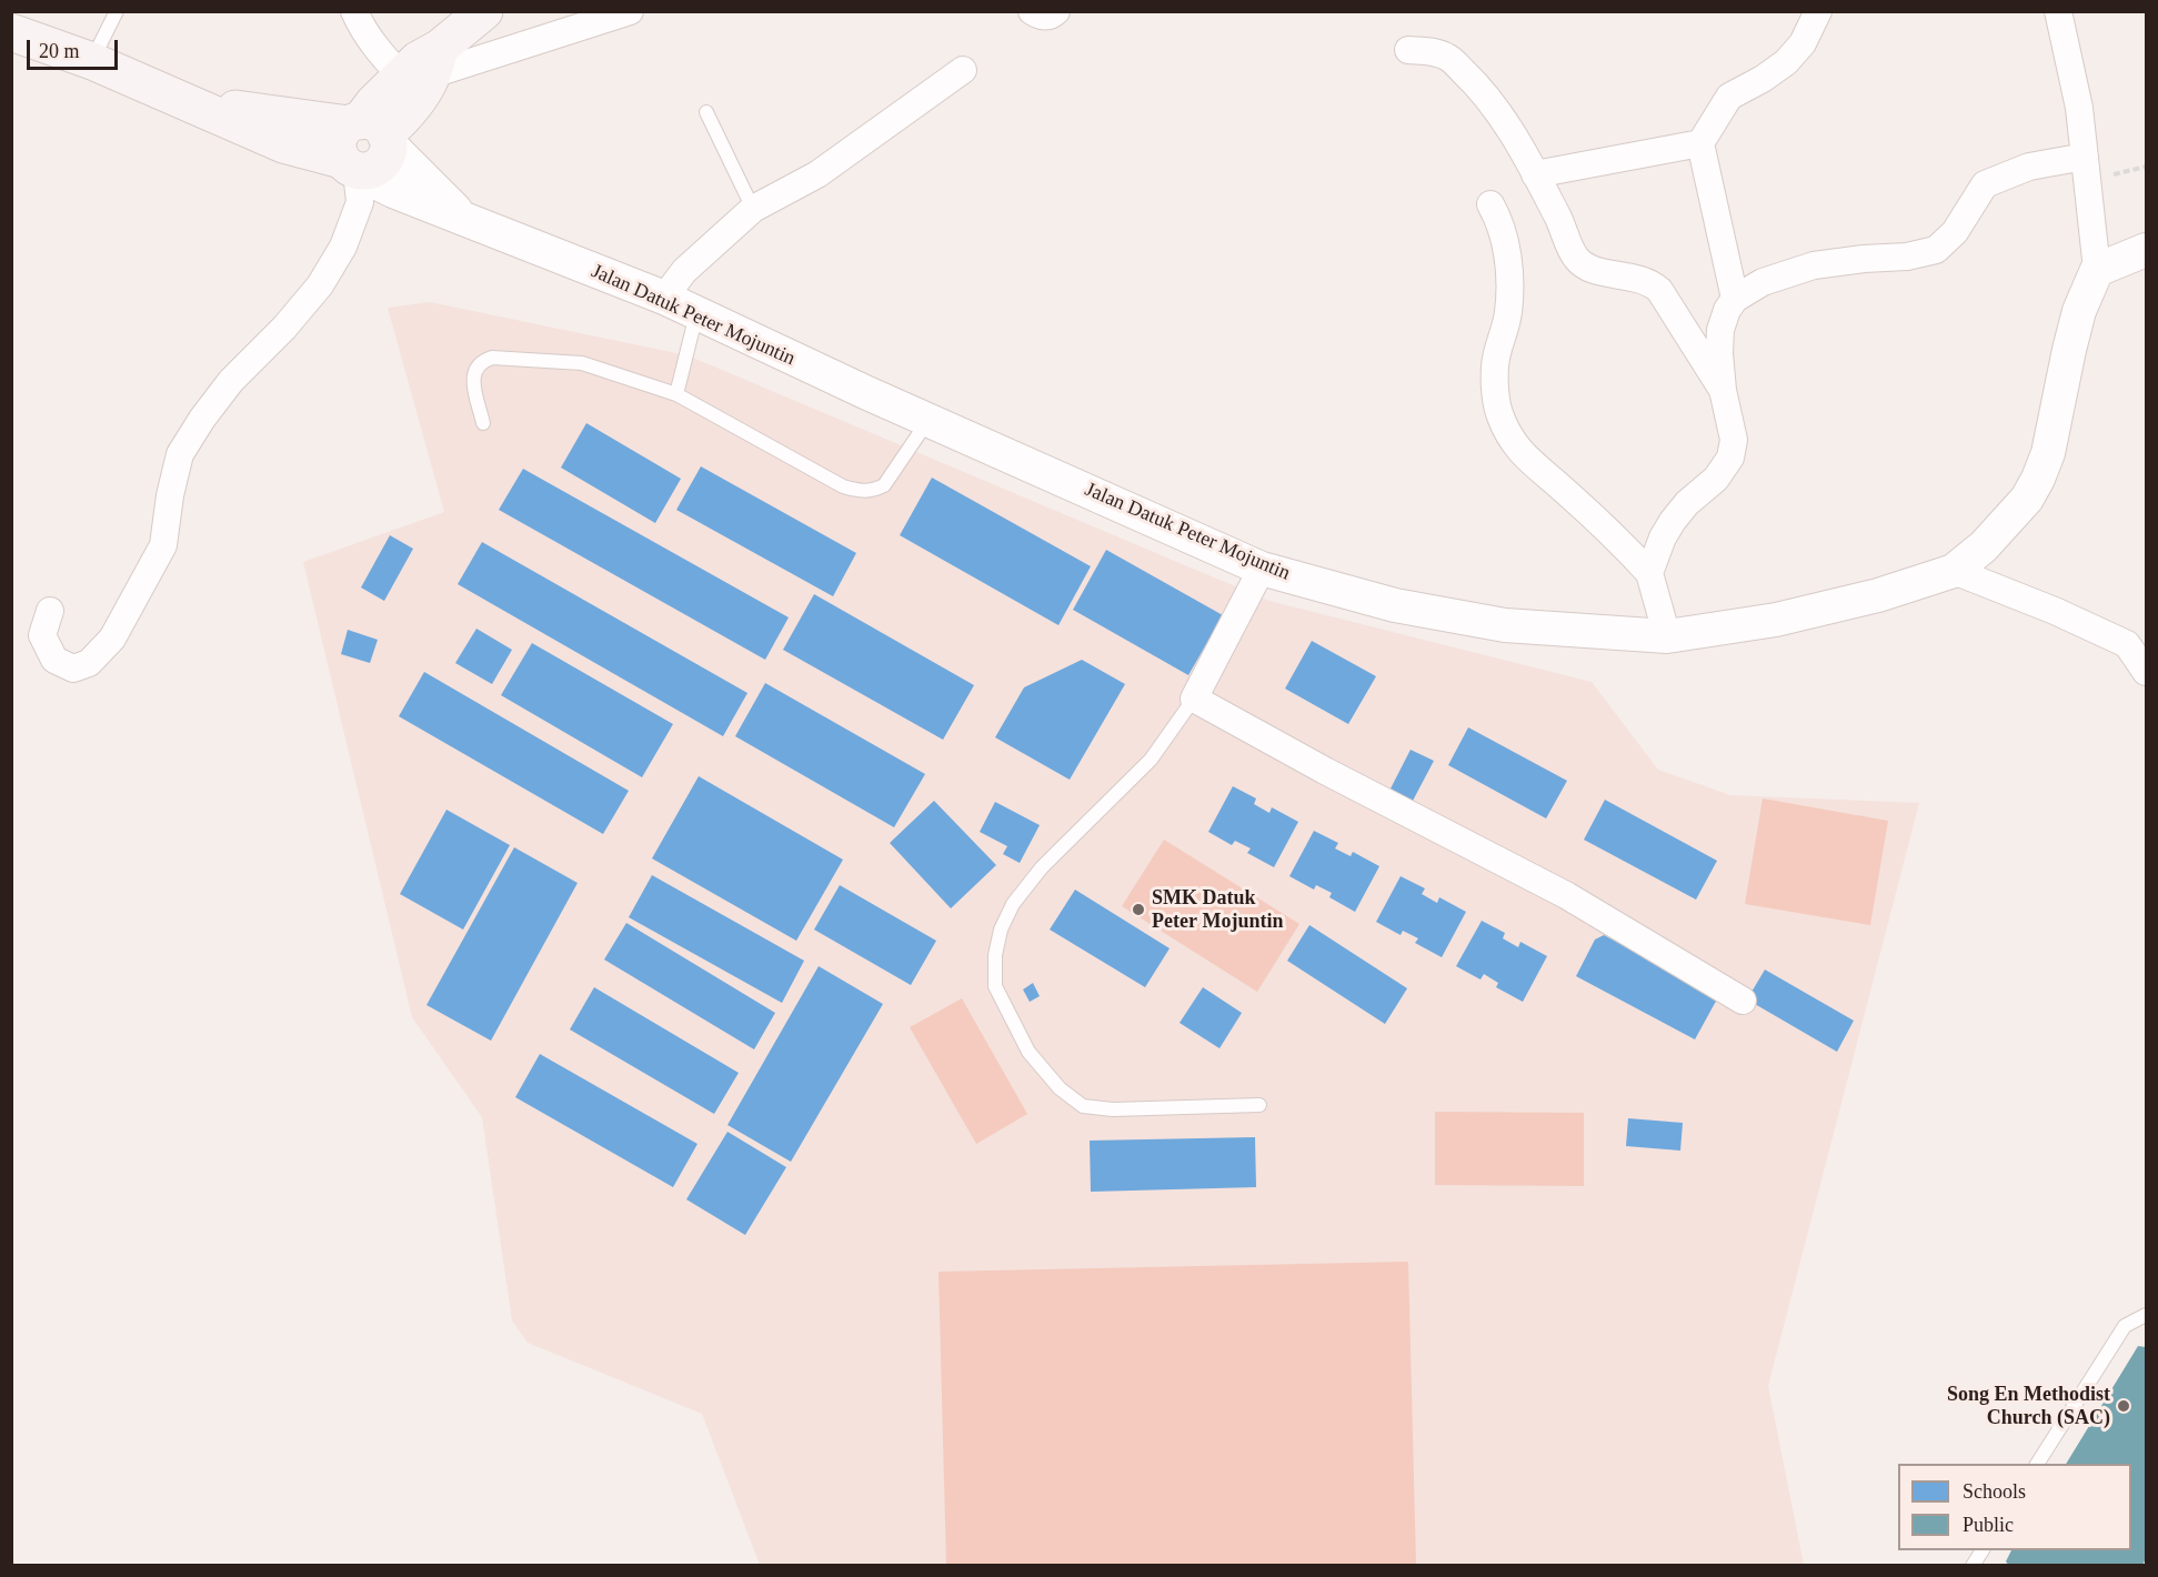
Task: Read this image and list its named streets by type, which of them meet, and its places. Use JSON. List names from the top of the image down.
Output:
{
  "streets": {
    "main road": ["Jalan Datuk Peter Mojuntin"]
  },
  "places": ["SMK Datuk Peter Mojuntin", "Song En Methodist Church (SAC)"],
  "legend": ["Schools", "Public"],
  "scale_bar": "20 m"
}
